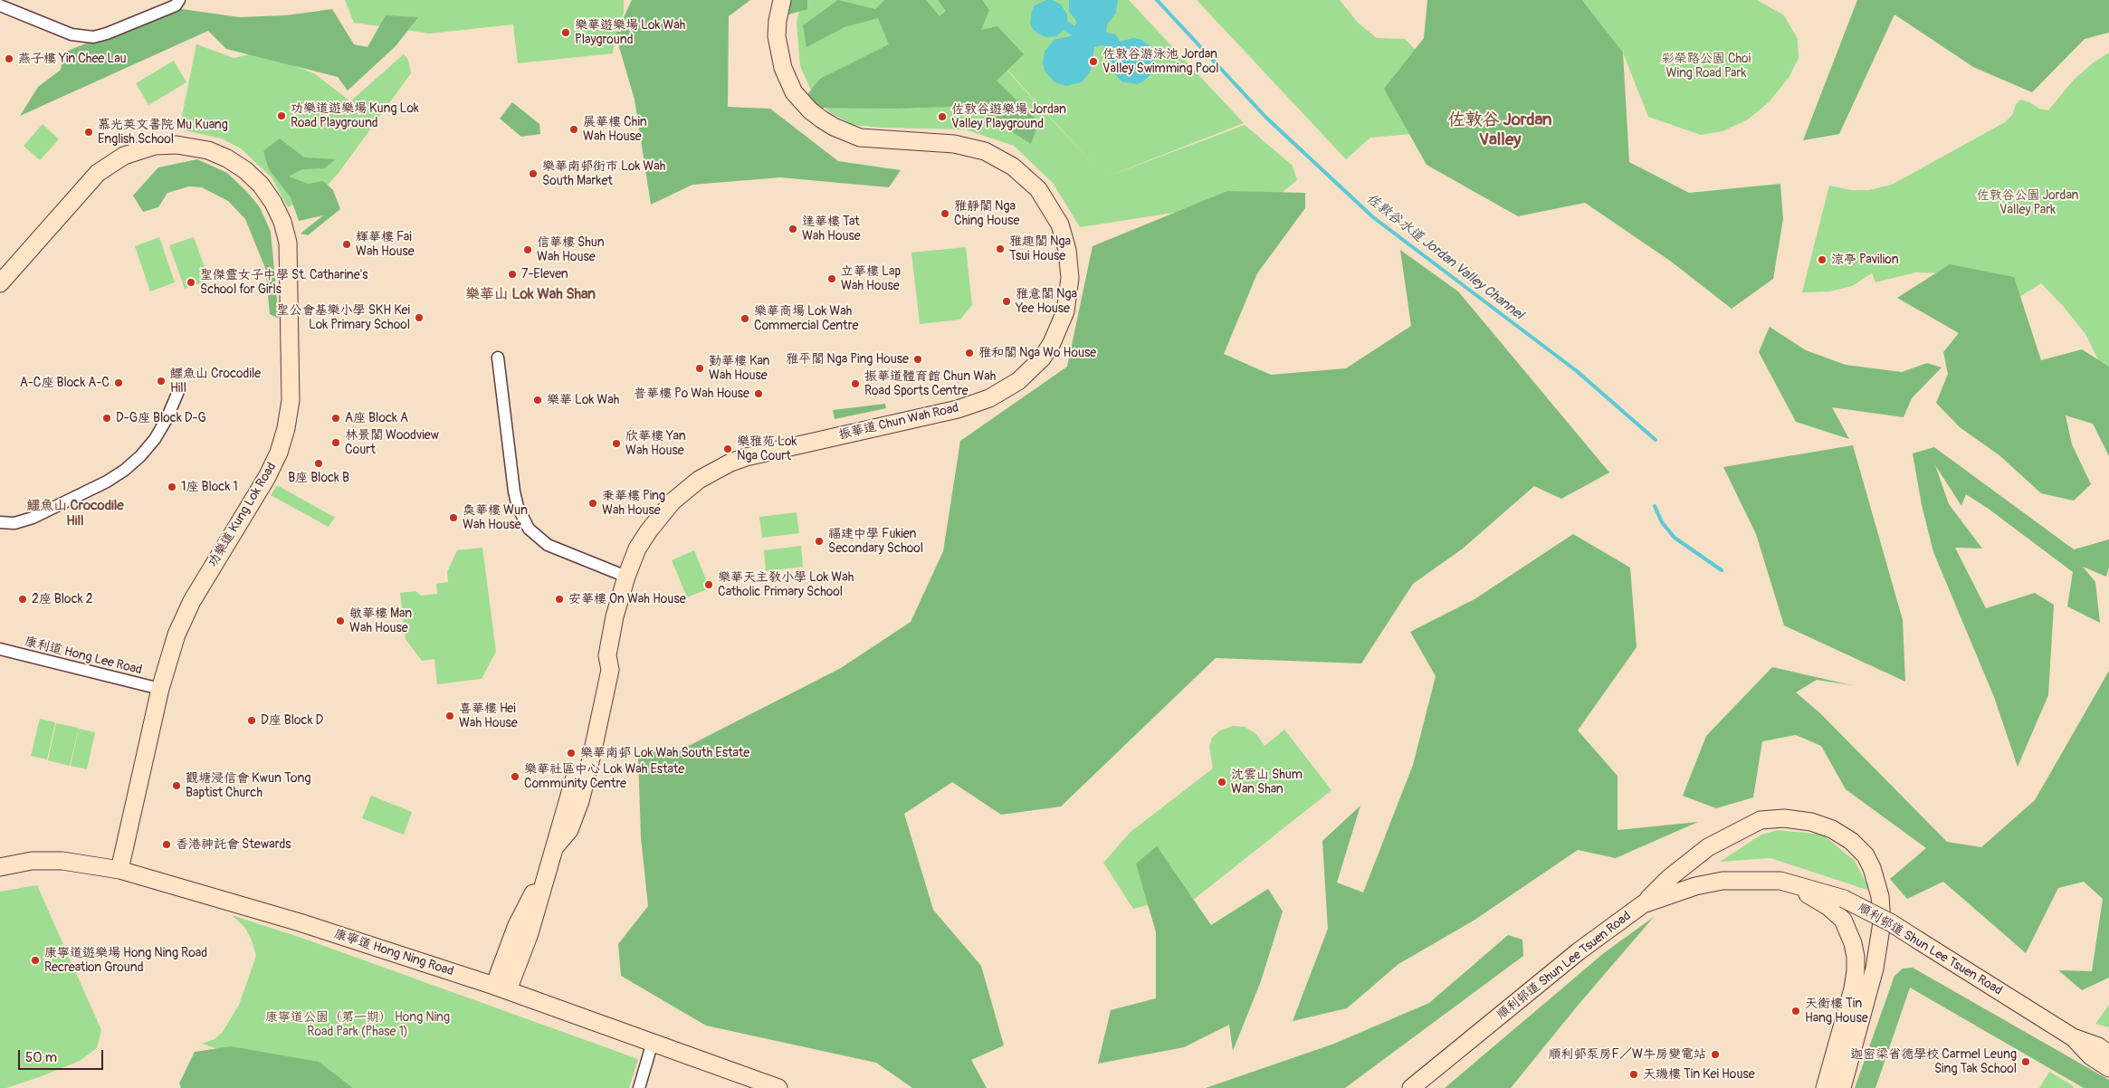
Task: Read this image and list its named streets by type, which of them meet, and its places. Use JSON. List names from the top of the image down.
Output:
{
  "streets": {
    "main road": [
      "振華道 Chun Wah Road",
      "功樂道 Kung Lok Road",
      "順利邨道 Shun Lee Tsuen Road",
      "康寧道 Hong Ning Road"
    ],
    "street": ["康利道 Hong Lee Road"]
  },
  "crossings": [
    ["振華道 Chun Wah Road", "康寧道 Hong Ning Road"],
    ["功樂道 Kung Lok Road", "康利道 Hong Lee Road"],
    ["功樂道 Kung Lok Road", "康寧道 Hong Ning Road"]
  ],
  "districts": ["佐敦谷 Jordan Valley", "樂華山 Lok Wah Shan", "鱷魚山 Crocodile Hill"],
  "water": ["佐敦谷水道 Jordan Valley Channel"],
  "parks": ["彩榮路公園 Choi Wing Road Park", "佐敦谷公園 Jordan Valley Park", "康寧道公園（第一期） Hong Ning Road Park (Phase 1)"],
  "places": [
    "樂華遊樂場 Lok Wah Playground",
    "燕子樓 Yin Chee Lau",
    "佐敦谷游泳池 Jordan Valley Swimming Pool",
    "功樂道遊樂場 Kung Lok Road Playground",
    "佐敦谷遊樂場 Jordan Valley Playground",
    "展華樓 Chin Wah House",
    "慕光英文書院 Mu Kuang English School",
    "樂華南邨街市 Lok Wah South Market",
    "雅靜閣 Nga Ching House",
    "達華樓 Tat Wah House",
    "輝華樓 Fai Wah House",
    "雅趣閣 Nga Tsui House",
    "信華樓 Shun Wah House",
    "涼亭 Pavilion",
    "7-Eleven",
    "立華樓 Lap Wah House",
    "聖傑靈女子中學 St. Catharine's School for Girls",
    "雅意閣 Nga Yee House",
    "聖公會基樂小學 SKH Kei Lok Primary School",
    "樂華商場 Lok Wah Commercial Centre",
    "雅和閣 Nga Wo House",
    "雅平閣 Nga Ping House",
    "勤華樓 Kan Wah House",
    "鱷魚山 Crocodile Hill",
    "A-C座 Block A-C",
    "振華道體育館 Chun Wah Road Sports Centre",
    "普華樓 Po Wah House",
    "樂華 Lok Wah",
    "D-G座 Block D-G",
    "A座 Block A",
    "林景閣 Woodview Court",
    "欣華樓 Yan Wah House",
    "樂雅苑 Lok Nga Court",
    "B座 Block B",
    "1座 Block 1",
    "秉華樓 Ping Wah House",
    "奐華樓 Wun Wah House",
    "福建中學 Fukien Secondary School",
    "樂華天主教小學 Lok Wah Catholic Primary School",
    "2座 Block 2",
    "安華樓 On Wah House",
    "敏華樓 Man Wah House",
    "喜華樓 Hei Wah House",
    "D座 Block D",
    "樂華南邨 Lok Wah South Estate",
    "樂華社區中心 Lok Wah Estate Community Centre",
    "沈雲山 Shum Wan Shan",
    "觀塘浸信會 Kwun Tong Baptist Church",
    "香港神託會 Stewards",
    "康寧道遊樂場 Hong Ning Road Recreation Ground",
    "天衡樓 Tin Hang House",
    "順利邨泵房F／W牛房變電站",
    "迦密梁省德學校 Carmel Leung Sing Tak School",
    "天璣樓 Tin Kei House"
  ],
  "scale_bar": "50 m"
}
